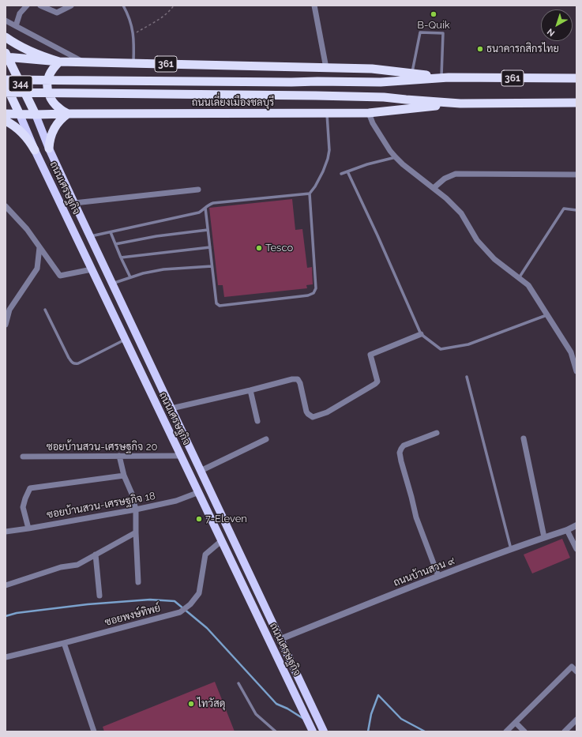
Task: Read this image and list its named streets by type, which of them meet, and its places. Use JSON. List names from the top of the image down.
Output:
{
  "streets": {
    "highway": ["361", "344", "ถนนเลี่ยงเมืองชลบุรี"],
    "main road": ["ถนนเศรษฐกิจ"],
    "street": [
      "ซอยบ้านสวน-เศรษฐกิจ 20",
      "ซอยบ้านสวน-เศรษฐกิจ 18",
      "ถนนบ้านสวน ๙",
      "ซอยพงษ์ทิพย์"
    ]
  },
  "crossings": [
    ["344", "ถนนเลี่ยงเมืองชลบุรี"],
    ["344", "ถนนเศรษฐกิจ"],
    ["ถนนเลี่ยงเมืองชลบุรี", "ถนนเศรษฐกิจ"],
    ["ถนนเศรษฐกิจ", "ซอยบ้านสวน-เศรษฐกิจ 20"],
    ["ถนนเศรษฐกิจ", "ซอยบ้านสวน-เศรษฐกิจ 18"],
    ["ถนนเศรษฐกิจ", "ถนนบ้านสวน ๙"],
    ["ถนนเศรษฐกิจ", "ซอยพงษ์ทิพย์"]
  ],
  "places": [
    "B-Quik",
    "ธนาคารกสิกรไทย",
    "Tesco",
    "7-Eleven",
    "ไทวัสดุ"
  ],
  "north": "bottom left"
}
